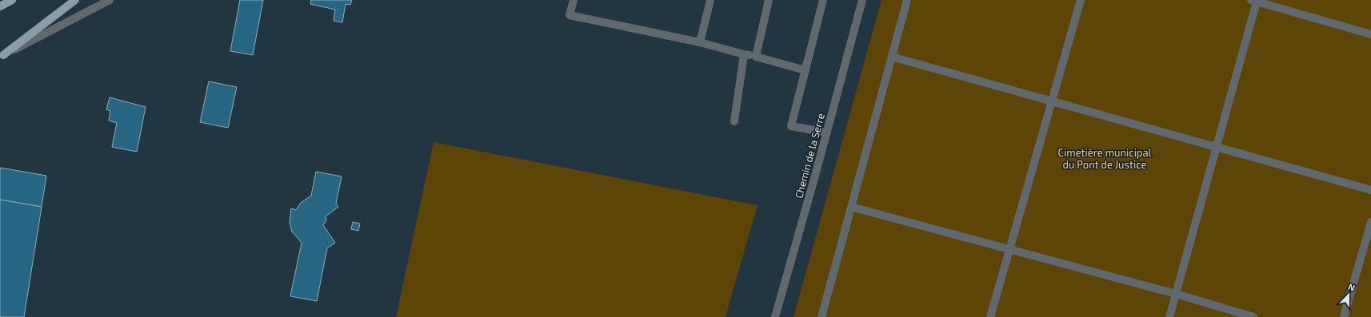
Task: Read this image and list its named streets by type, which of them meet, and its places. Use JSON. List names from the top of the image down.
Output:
{
  "streets": {
    "street": ["Chemin de la Serre"]
  },
  "parks": ["Cimetière municipal du Pont de Justice"],
  "north": "top"
}
